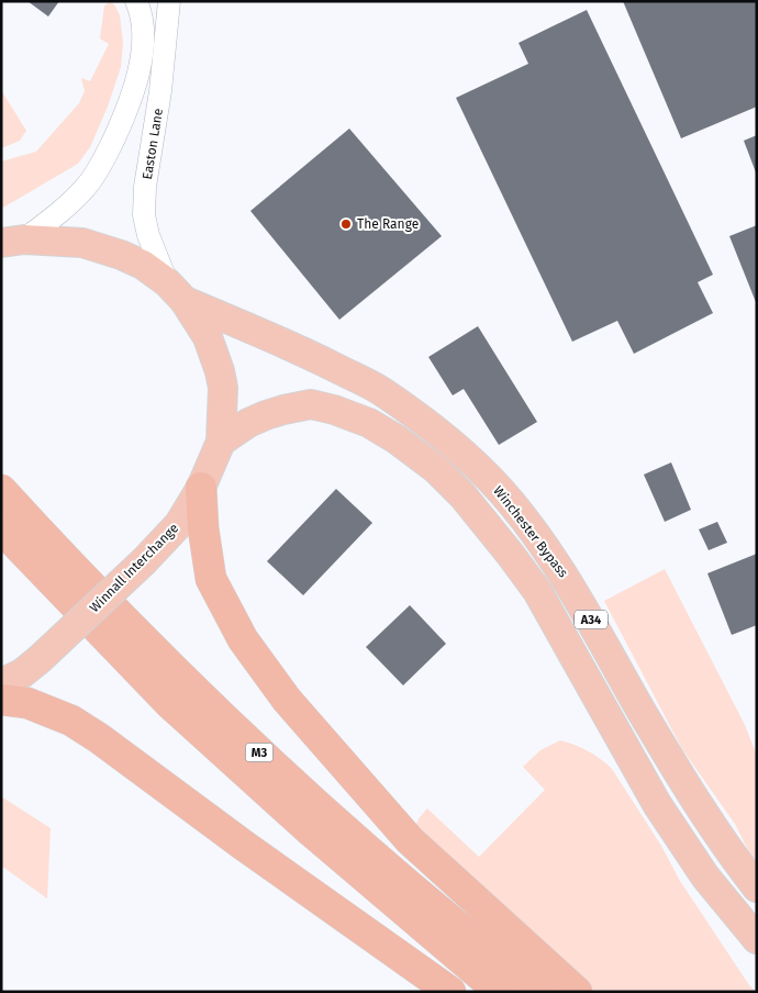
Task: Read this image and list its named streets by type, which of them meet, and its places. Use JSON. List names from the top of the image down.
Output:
{
  "streets": {
    "highway": [
      "Winchester Bypass",
      "Winnall Interchange",
      "A34",
      "M3"
    ],
    "street": ["Easton Lane"]
  },
  "crossings": [
    ["Easton Lane", "Winchester Bypass"],
    ["Easton Lane", "Winnall Interchange"],
    ["Winchester Bypass", "Winnall Interchange"],
    ["Winnall Interchange", "A34"]
  ],
  "places": ["The Range"]
}
